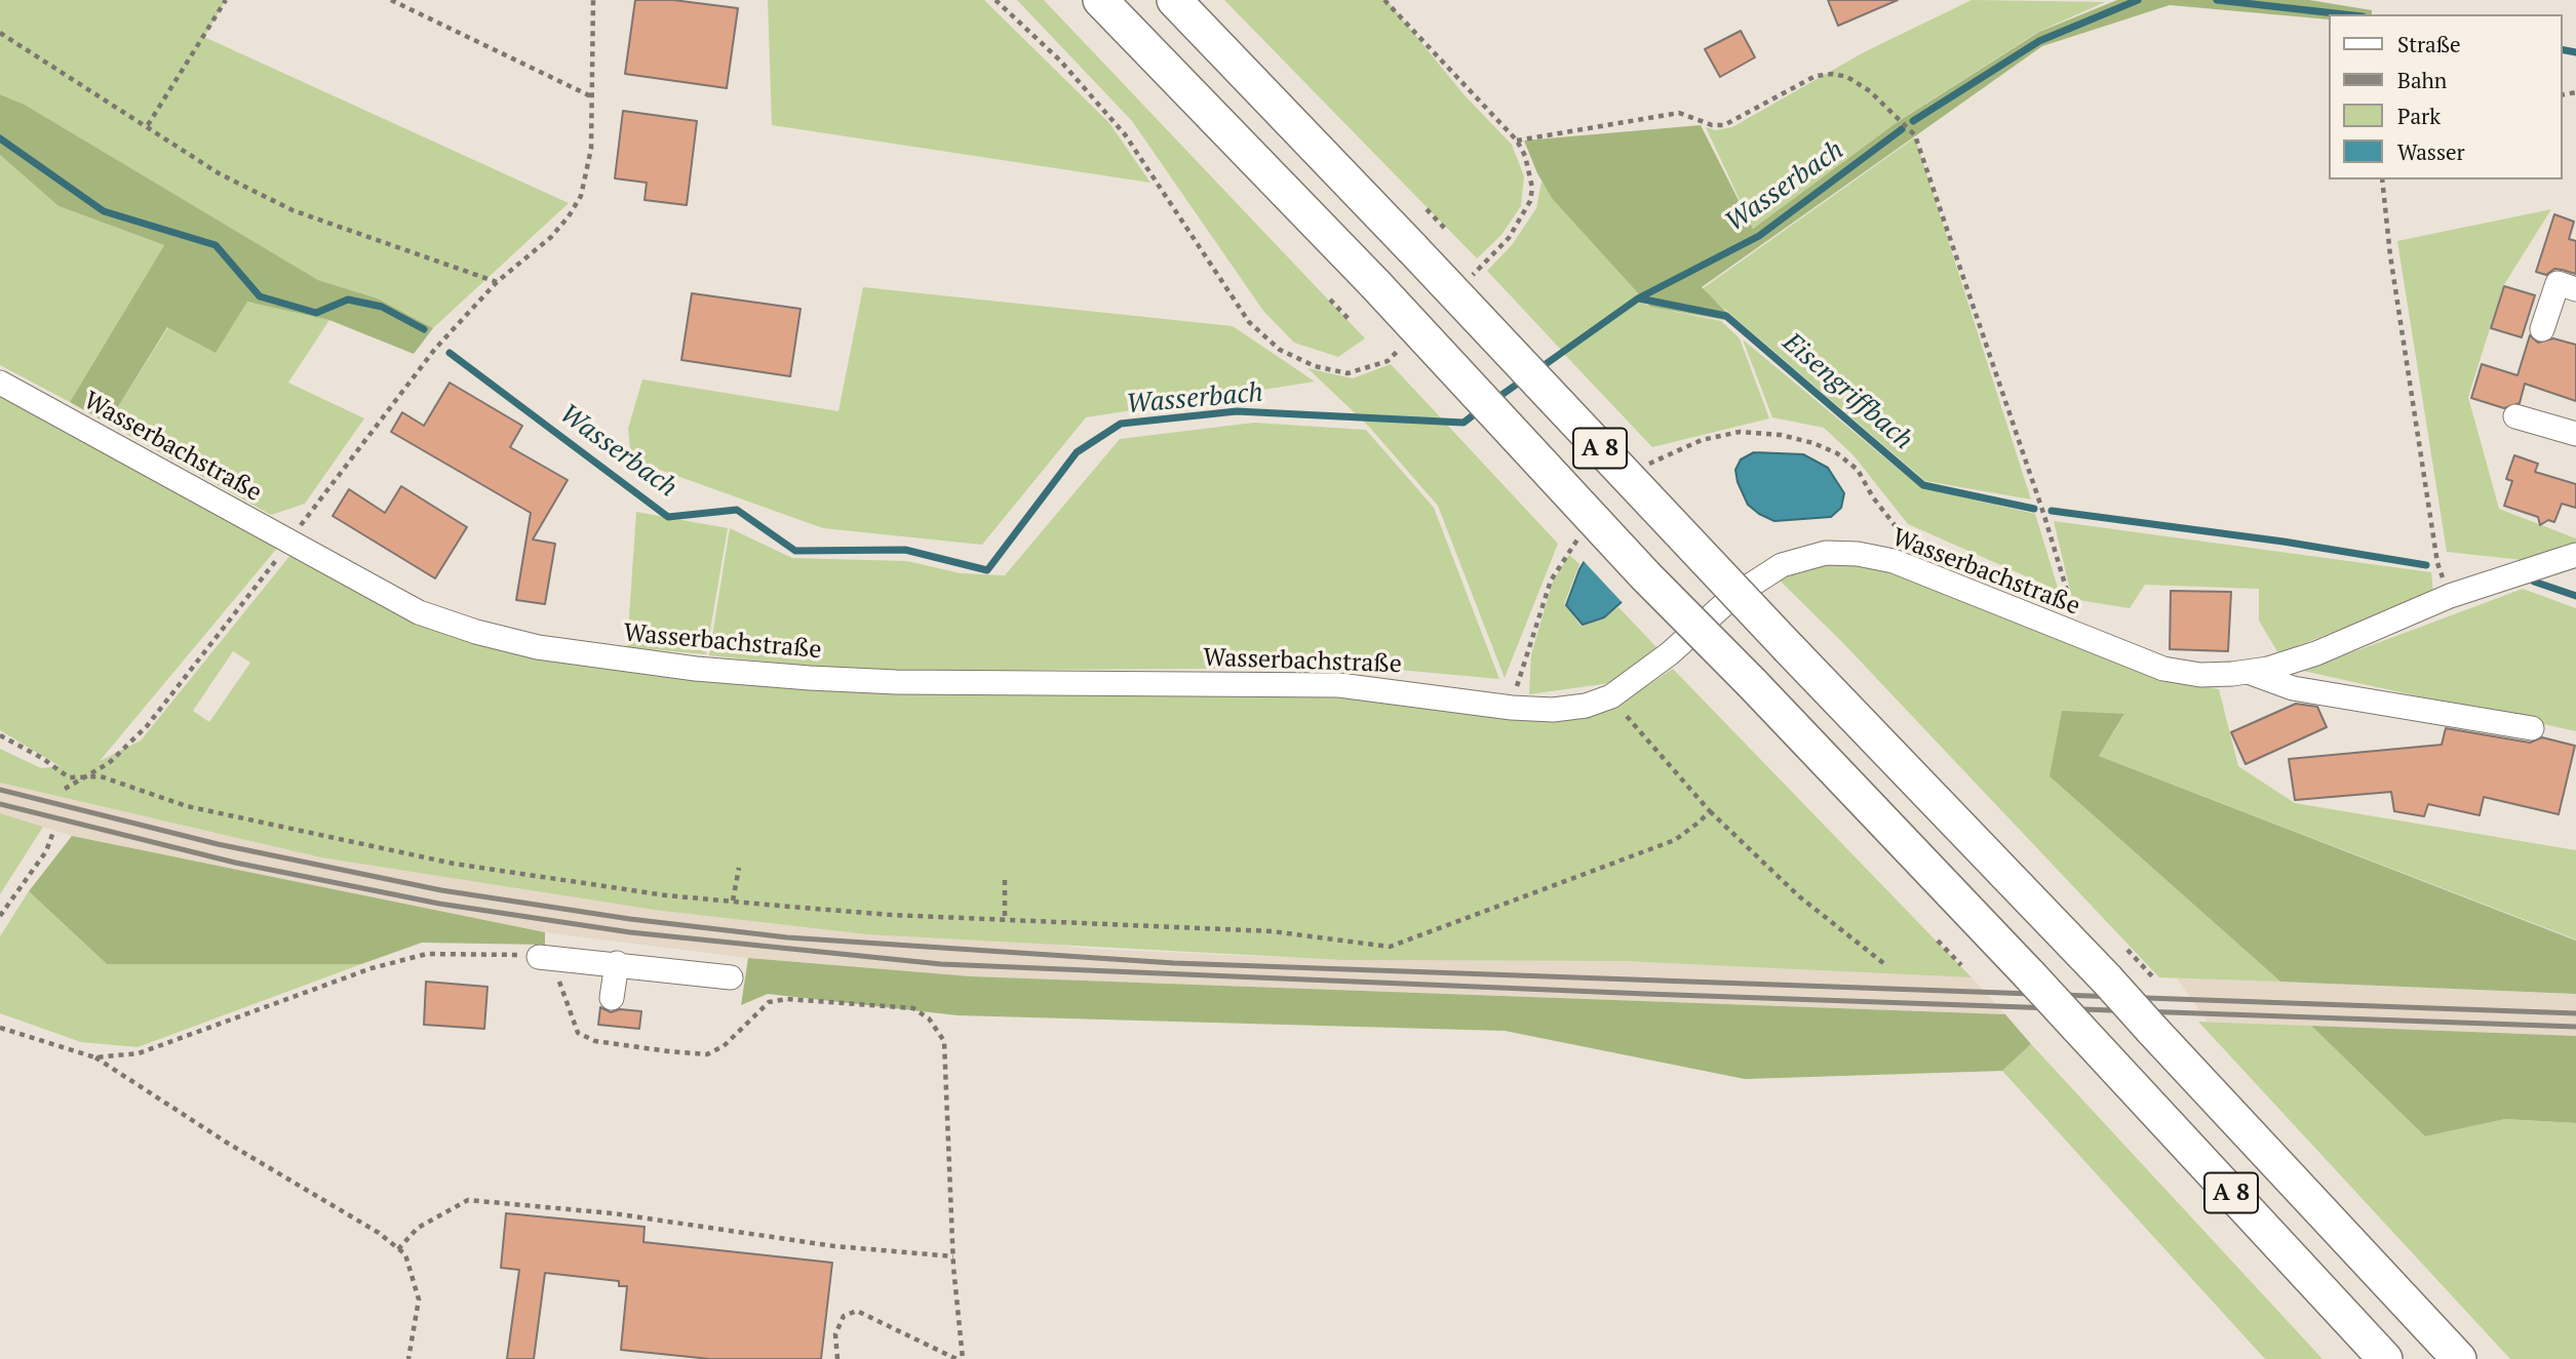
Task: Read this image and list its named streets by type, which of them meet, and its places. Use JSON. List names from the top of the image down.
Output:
{
  "streets": {
    "highway": ["A 8"],
    "street": ["Wasserbachstraße"]
  },
  "water": ["Wasserbach", "Eisengriffbach"],
  "legend": [
    "Straße",
    "Bahn",
    "Park",
    "Wasser"
  ]
}
